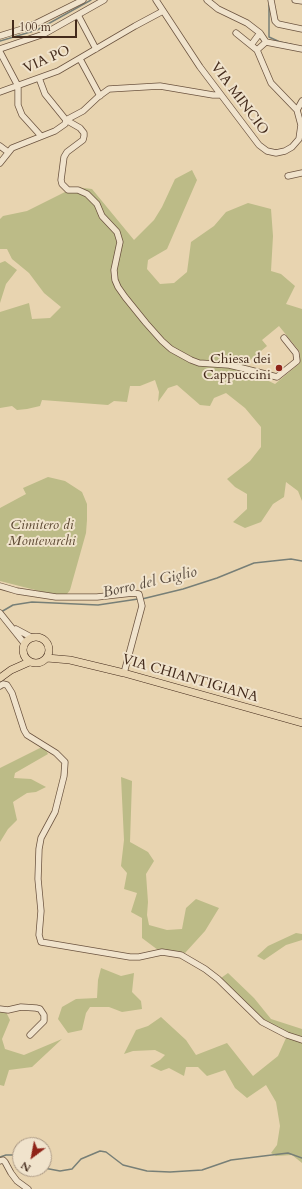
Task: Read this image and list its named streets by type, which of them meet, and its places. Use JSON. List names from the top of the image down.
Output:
{
  "streets": {
    "main road": ["VIA CHIANTIGIANA"],
    "street": ["VIA PO", "VIA MINCIO"]
  },
  "crossings": [
    ["VIA PO", "VIA MINCIO"]
  ],
  "water": ["Borro del Giglio"],
  "parks": ["Cimitero di Montevarchi"],
  "places": ["Chiesa dei Cappuccini"],
  "scale_bar": "100 m",
  "north": "bottom left"
}
